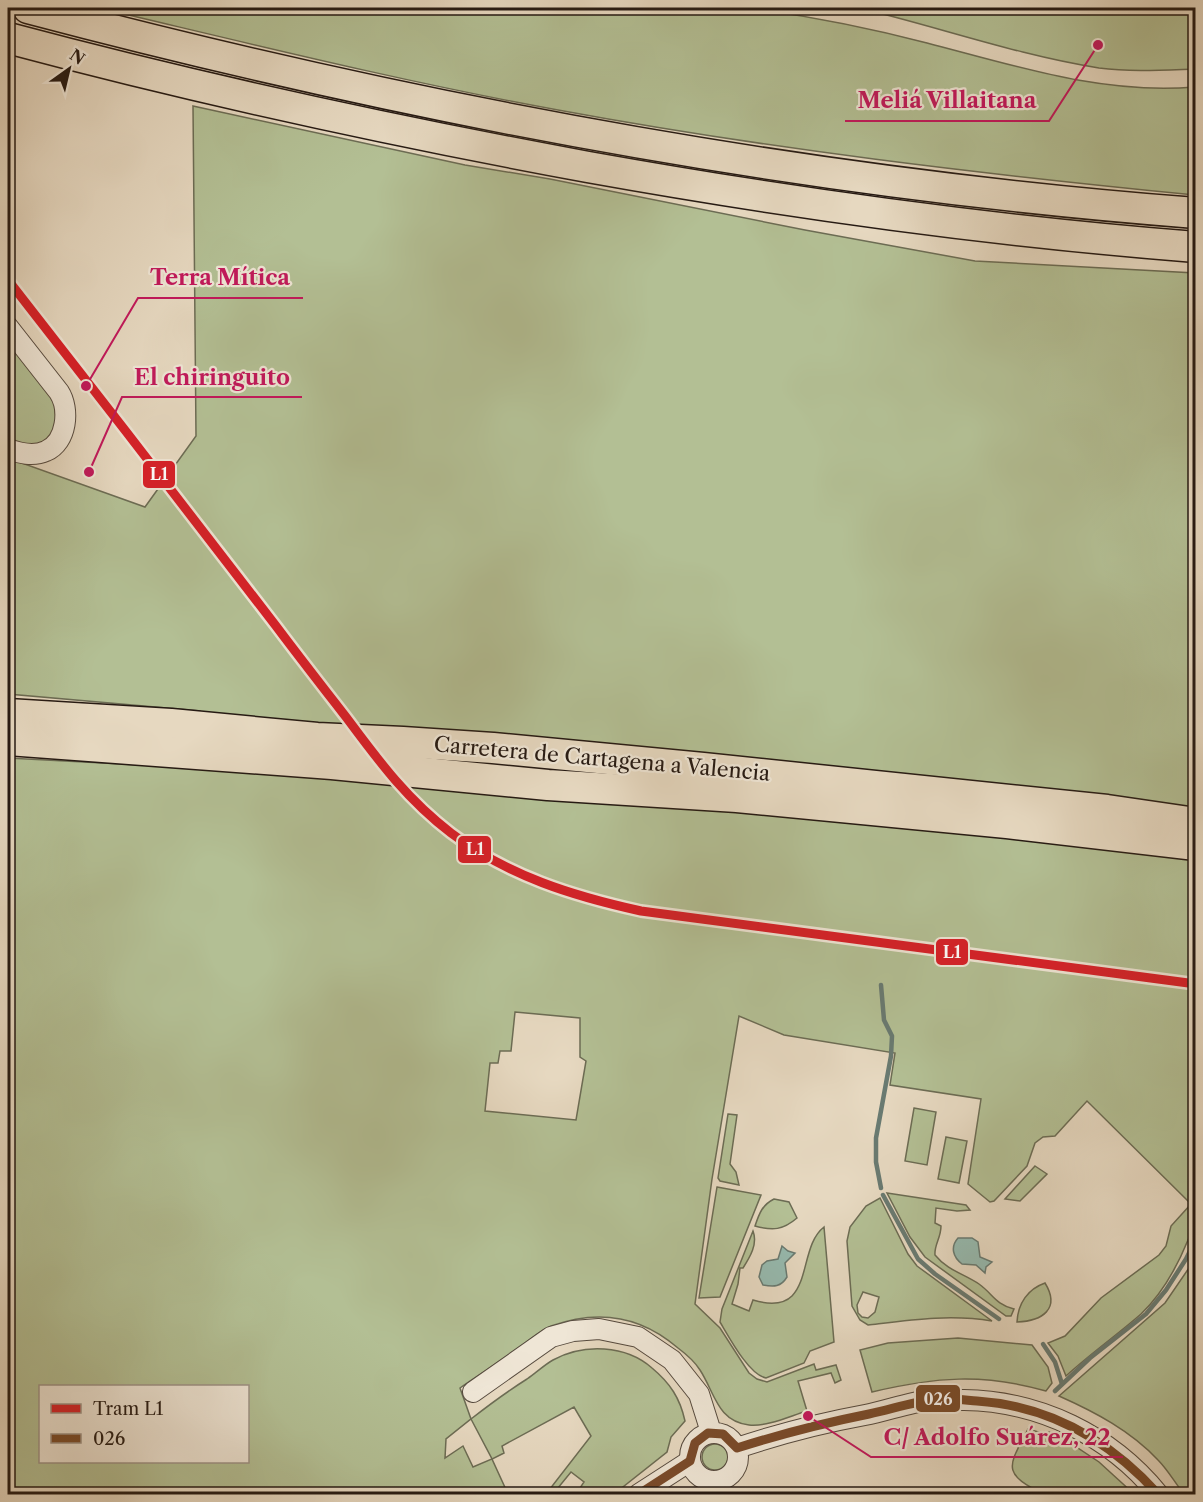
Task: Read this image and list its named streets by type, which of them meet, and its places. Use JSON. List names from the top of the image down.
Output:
{
  "streets": {
    "highway": ["Carretera de Cartagena a Valencia"]
  },
  "places": [
    "Meliá Villaitana",
    "Terra Mítica",
    "El chiringuito",
    "C/ Adolfo Suárez, 22"
  ],
  "lines": ["tram line L1", "transit line 026"],
  "legend": ["Tram L1", "026"],
  "north": "top right"
}
